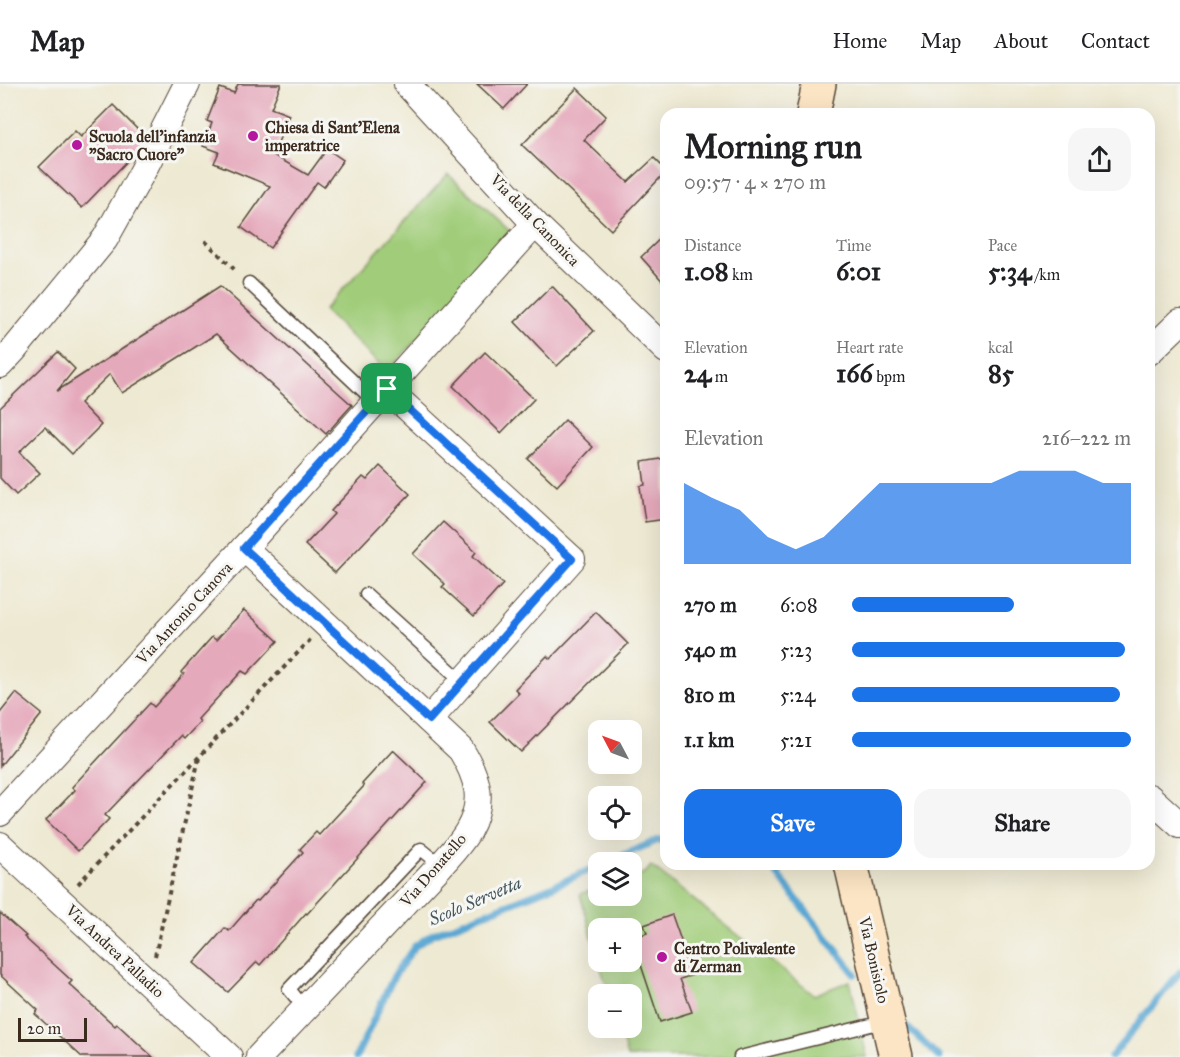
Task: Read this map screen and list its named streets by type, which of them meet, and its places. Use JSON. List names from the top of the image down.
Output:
{
  "streets": {
    "main road": ["Via Bonisiolo"],
    "street": [
      "Via della Canonica",
      "Via Antonio Canova",
      "Via Donatello",
      "Via Andrea Palladio"
    ]
  },
  "crossings": [
    ["Via della Canonica", "Via Antonio Canova"],
    ["Via Antonio Canova", "Via Donatello"]
  ],
  "water": ["Scolo Servetta"],
  "places": ["Chiesa di Sant'Elena imperatrice", "Scuola dell'infanzia \"Sacro Cuore\"", "Centro Polivalente di Zerman"],
  "scale_bar": "20 m",
  "north": "top left",
  "page": {
    "header": "Map",
    "nav": [
      "Home",
      "Map",
      "About",
      "Contact"
    ],
    "heading": ["Morning run", "09:57 · 4 × 270 m"],
    "stats": [
      ["Distance", "1.08 km"],
      ["Time", "6:01"],
      ["Pace", "5:34 /km"],
      ["Elevation", "24 m"],
      ["Heart rate", "166 bpm"],
      ["kcal", "85"]
    ],
    "chart": ["Elevation", "216–222 m"],
    "list": [
      {
        "name": "270 m",
        "note": "6:08"
      },
      {
        "name": "540 m",
        "note": "5:23"
      },
      {
        "name": "810 m",
        "note": "5:24"
      },
      {
        "name": "1.1 km",
        "note": "5:21"
      }
    ],
    "map_buttons": ["+", "−"],
    "buttons": ["Save", "Share"],
    "scale": "20 m"
  }
}
